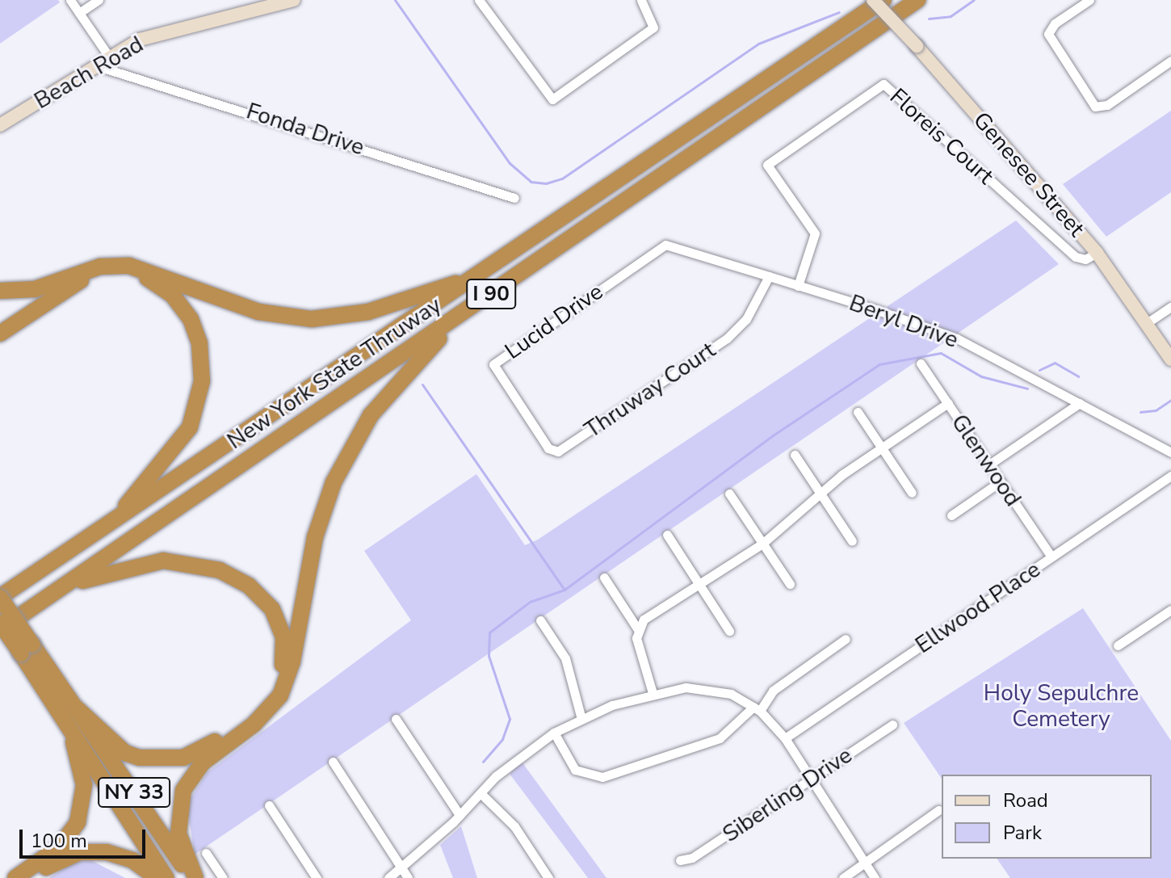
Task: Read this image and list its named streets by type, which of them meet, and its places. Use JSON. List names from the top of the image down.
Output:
{
  "streets": {
    "highway": ["I 90", "New York State Thruway", "NY 33"],
    "main road": ["Beach Road", "Genesee Street"],
    "street": [
      "Fonda Drive",
      "Floreis Court",
      "Lucid Drive",
      "Beryl Drive",
      "Thruway Court",
      "Glenwood",
      "Ellwood Place",
      "Siberling Drive"
    ]
  },
  "crossings": [
    ["Beach Road", "Fonda Drive"],
    ["Floreis Court", "Genesee Street"],
    ["Floreis Court", "Beryl Drive"],
    ["Lucid Drive", "Beryl Drive"],
    ["Lucid Drive", "Thruway Court"],
    ["Beryl Drive", "Thruway Court"],
    ["New York State Thruway", "NY 33"],
    ["Glenwood", "Ellwood Place"]
  ],
  "parks": ["Holy Sepulchre Cemetery"],
  "legend": ["Road", "Park"],
  "scale_bar": "100 m"
}
